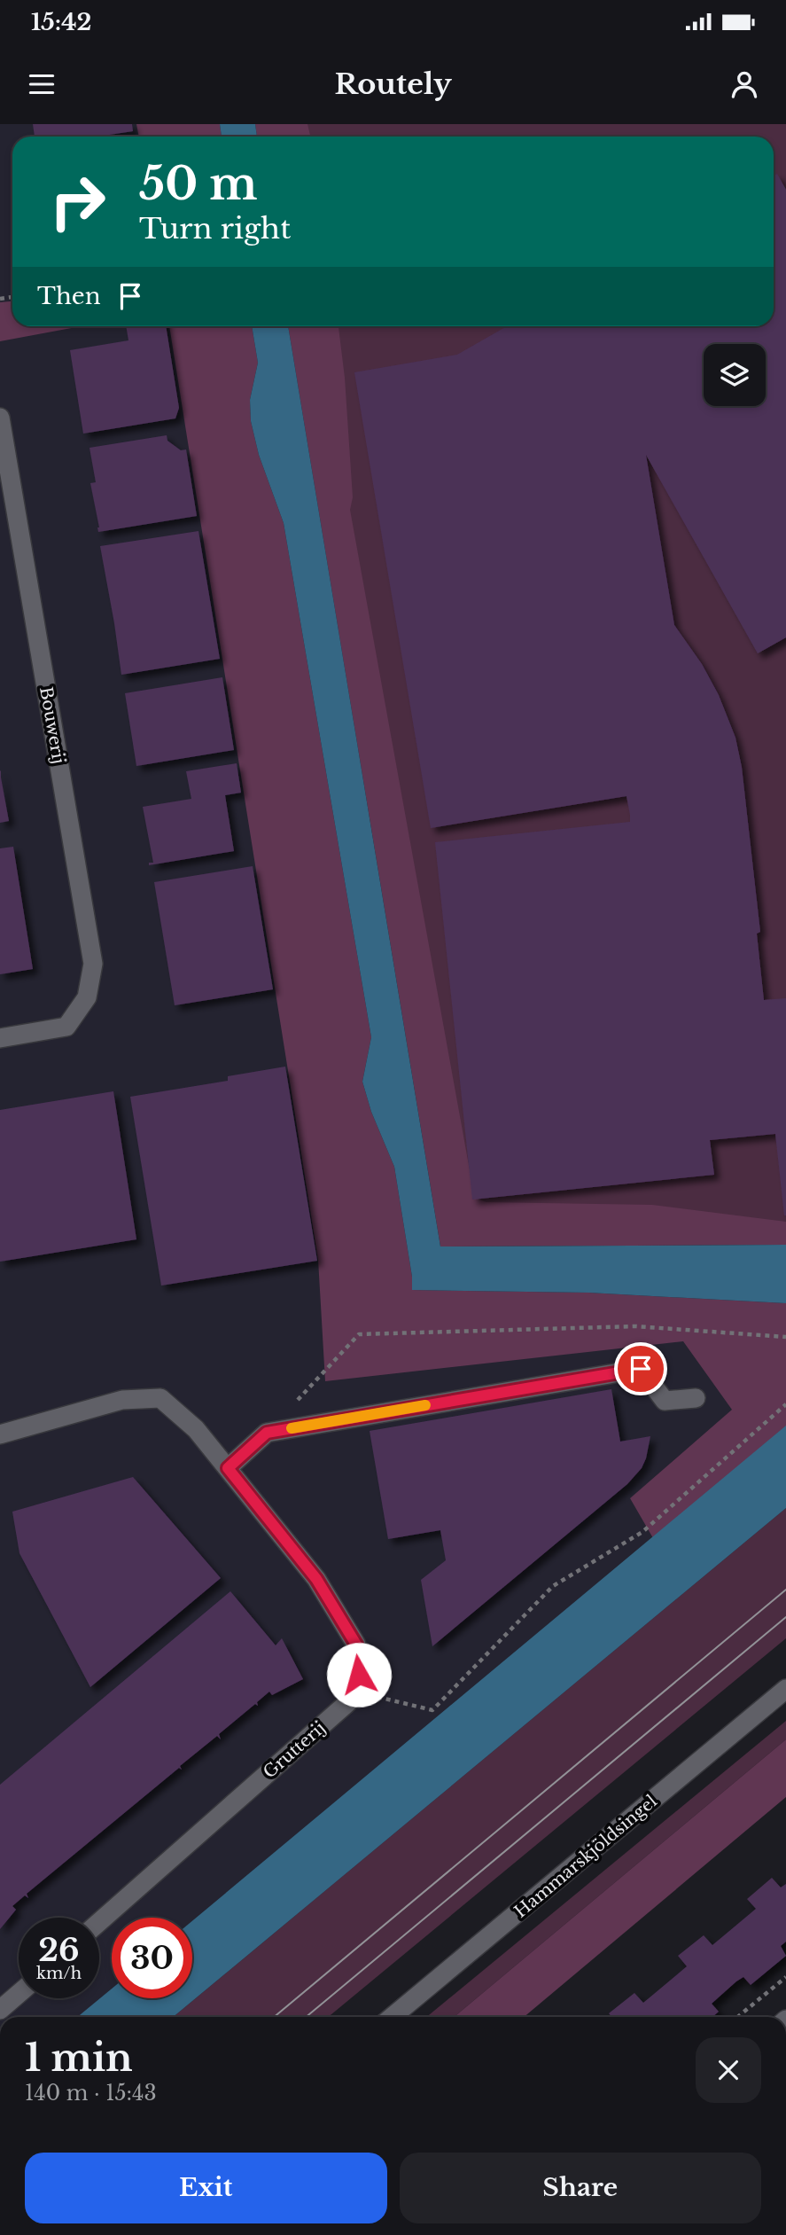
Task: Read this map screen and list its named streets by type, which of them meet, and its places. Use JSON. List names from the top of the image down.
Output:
{
  "streets": {
    "street": ["Bouwerij", "Grutterij", "Hammarskjöldsingel"]
  },
  "page": {
    "status": "15:42",
    "header": "Routely",
    "turn": ["50 m", "Turn right"],
    "then": "Then",
    "speed": "26 km/h",
    "limit": "30",
    "heading": ["1 min", "140 m · 15:43"],
    "buttons": ["Exit", "Share"]
  }
}
